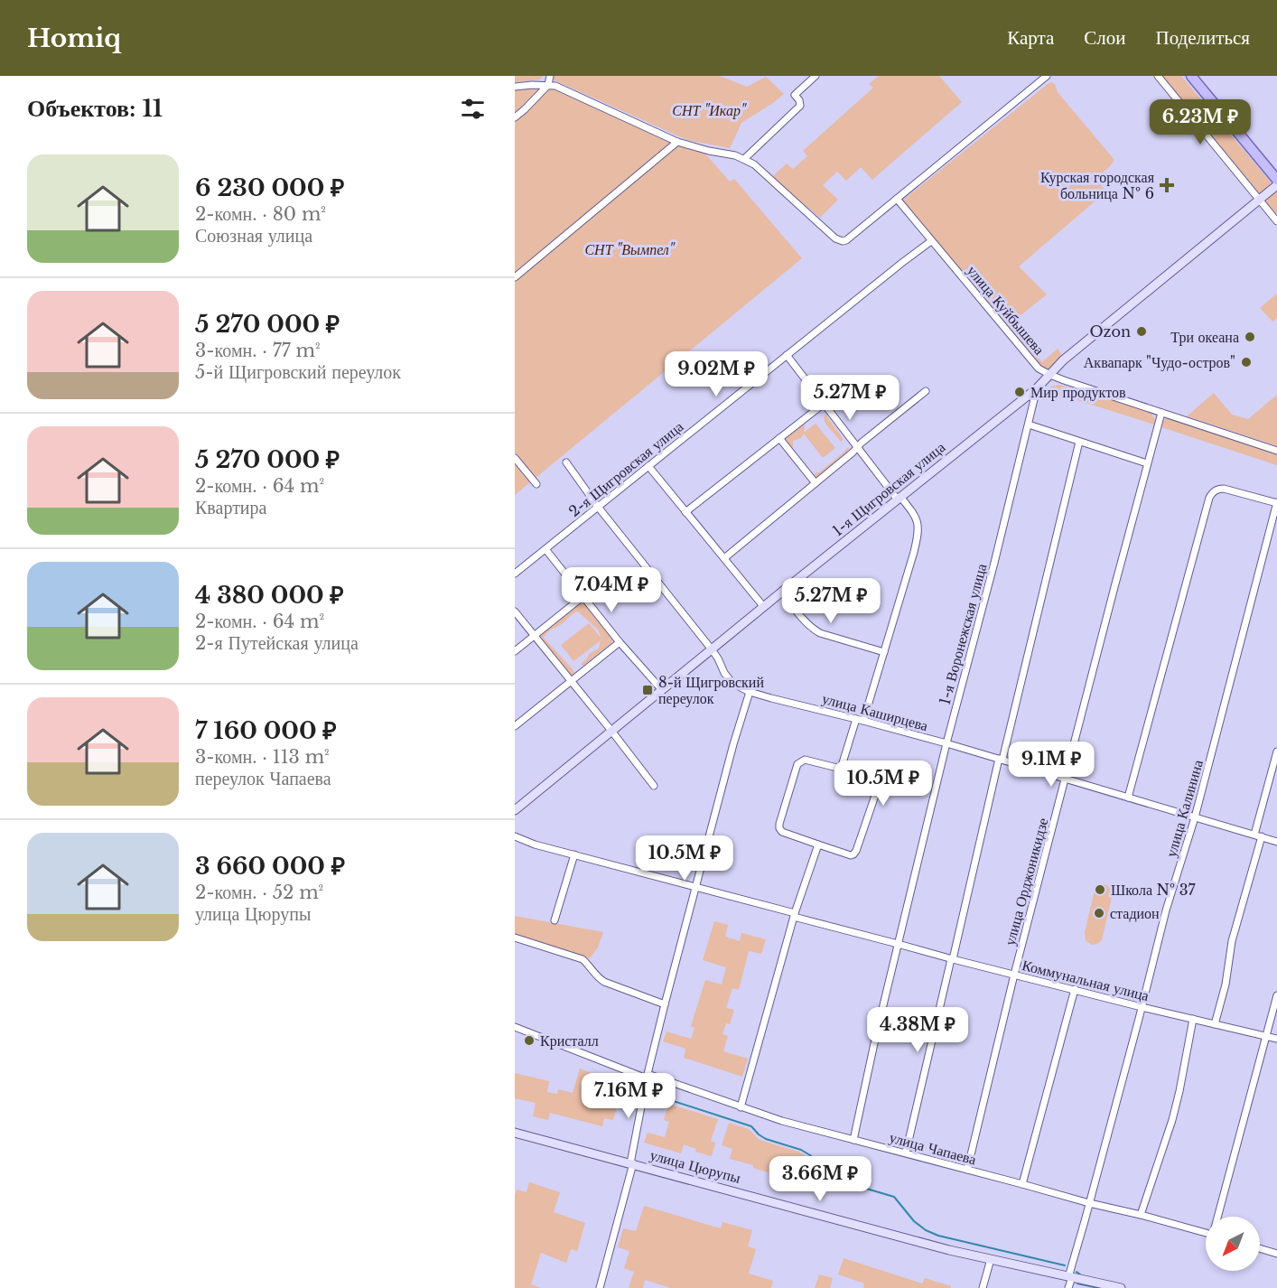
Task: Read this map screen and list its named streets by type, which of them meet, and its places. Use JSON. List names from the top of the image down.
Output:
{
  "streets": {
    "street": [
      "улица Куйбышева",
      "2-я Щигровская улица",
      "1-я Щигровская улица",
      "1-я Воронежская улица",
      "улица Каширцева",
      "улица Калинина",
      "улица Орджоникидзе",
      "Коммунальная улица",
      "улица Чапаева",
      "улица Цюрупы"
    ]
  },
  "crossings": [
    ["улица Куйбышева", "2-я Щигровская улица"],
    ["улица Куйбышева", "1-я Щигровская улица"],
    ["улица Куйбышева", "улица Орджоникидзе"],
    ["2-я Щигровская улица", "улица Каширцева"],
    ["1-я Щигровская улица", "1-я Воронежская улица"],
    ["1-я Щигровская улица", "улица Каширцева"],
    ["1-я Воронежская улица", "улица Каширцева"],
    ["1-я Воронежская улица", "Коммунальная улица"],
    ["1-я Воронежская улица", "улица Чапаева"],
    ["улица Каширцева", "улица Калинина"],
    ["улица Каширцева", "улица Орджоникидзе"],
    ["улица Калинина", "Коммунальная улица"],
    ["улица Калинина", "улица Чапаева"],
    ["улица Калинина", "улица Цюрупы"],
    ["улица Орджоникидзе", "Коммунальная улица"],
    ["улица Орджоникидзе", "улица Чапаева"]
  ],
  "parks": ["СНТ \"Икар\"", "СНТ \"Вымпел\""],
  "places": {
    "health": ["Курская городская больница № 6"],
    "other": [
      "Ozon",
      "Три океана",
      "Аквапарк \"Чудо-остров\"",
      "Мир продуктов",
      "Школа № 37",
      "стадион",
      "Кристалл"
    ],
    "transit": ["8-й Щигровский переулок"]
  },
  "north": "bottom left",
  "page": {
    "header": "Homiq",
    "nav": ["Карта", "Слои", "Поделиться"],
    "heading": "Объектов: 11",
    "price": [
      "6.23M ₽",
      "9.02M ₽",
      "5.27M ₽",
      "7.04M ₽",
      "5.27M ₽",
      "9.1M ₽",
      "10.5M ₽",
      "10.5M ₽",
      "4.38M ₽",
      "7.16M ₽",
      "3.66M ₽"
    ],
    "list": [
      {
        "name": "6 230 000 ₽",
        "note": "2-комн. · 80 m² · Союзная улица"
      },
      {
        "name": "5 270 000 ₽",
        "note": "3-комн. · 77 m² · 5-й Щигровский переулок"
      },
      {
        "name": "5 270 000 ₽",
        "note": "2-комн. · 64 m² · Квартира"
      },
      {
        "name": "4 380 000 ₽",
        "note": "2-комн. · 64 m² · 2-я Путейская улица"
      },
      {
        "name": "7 160 000 ₽",
        "note": "3-комн. · 113 m² · переулок Чапаева"
      },
      {
        "name": "3 660 000 ₽",
        "note": "2-комн. · 52 m² · улица Цюрупы"
      }
    ]
  }
}
